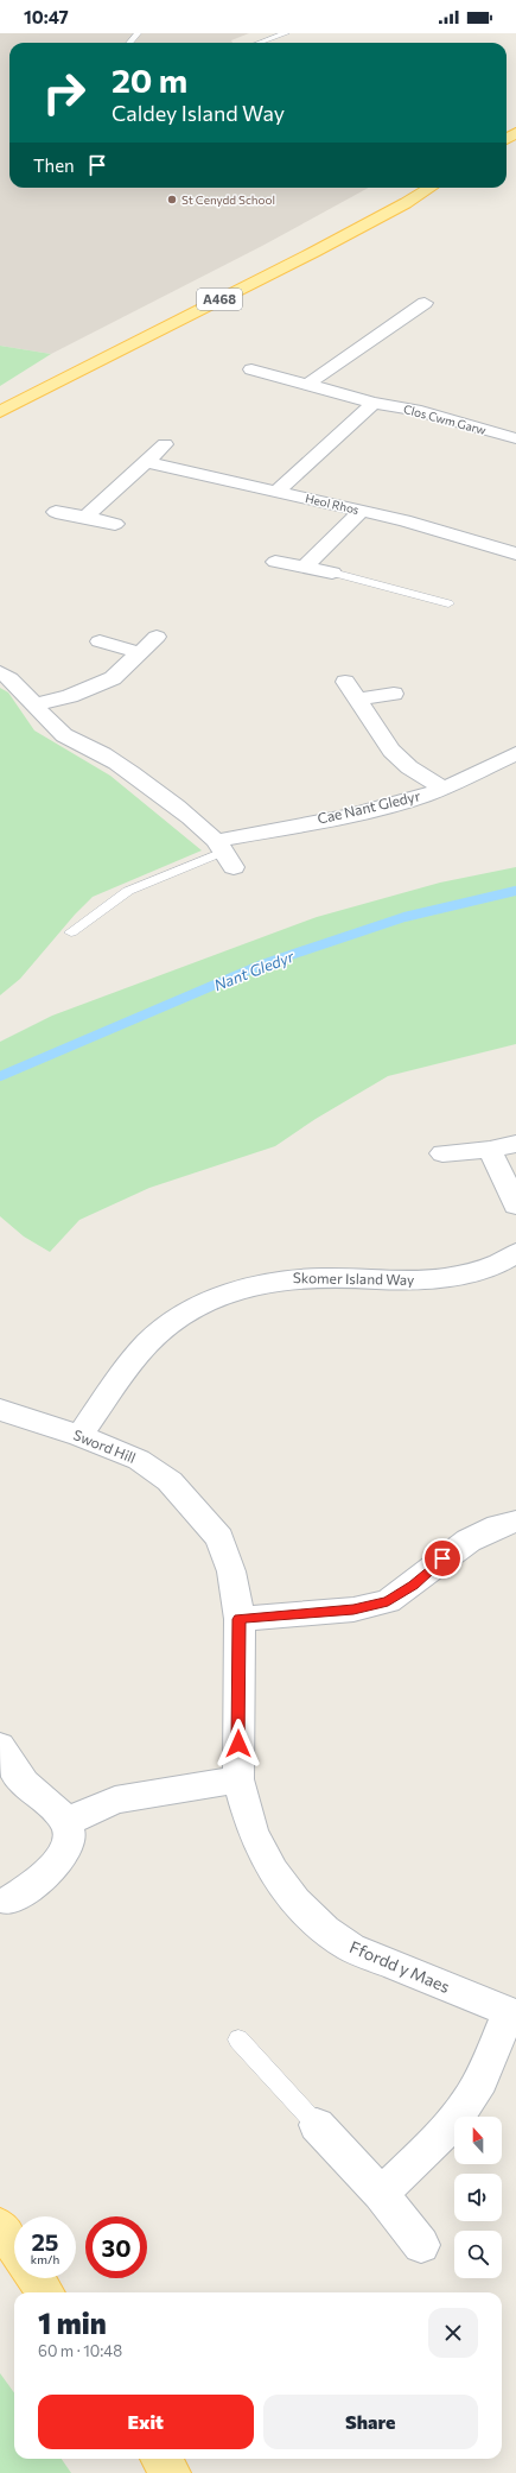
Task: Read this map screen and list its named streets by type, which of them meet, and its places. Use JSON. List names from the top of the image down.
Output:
{
  "streets": {
    "main road": ["A468"],
    "street": [
      "Clos Cwm Garw",
      "Heol Rhos",
      "Cae Nant Gledyr",
      "Skomer Island Way",
      "Sword Hill",
      "Ffordd y Maes"
    ]
  },
  "crossings": [
    ["Skomer Island Way", "Sword Hill"],
    ["Sword Hill", "Ffordd y Maes"]
  ],
  "water": ["Nant Gledyr"],
  "places": ["St Cenydd School"],
  "north": "top",
  "page": {
    "status": "10:47",
    "turn": ["20 m", "Caldey Island Way"],
    "then": "Then",
    "speed": "25 km/h",
    "limit": "30",
    "heading": ["1 min", "60 m · 10:48"],
    "buttons": ["Exit", "Share"]
  }
}
